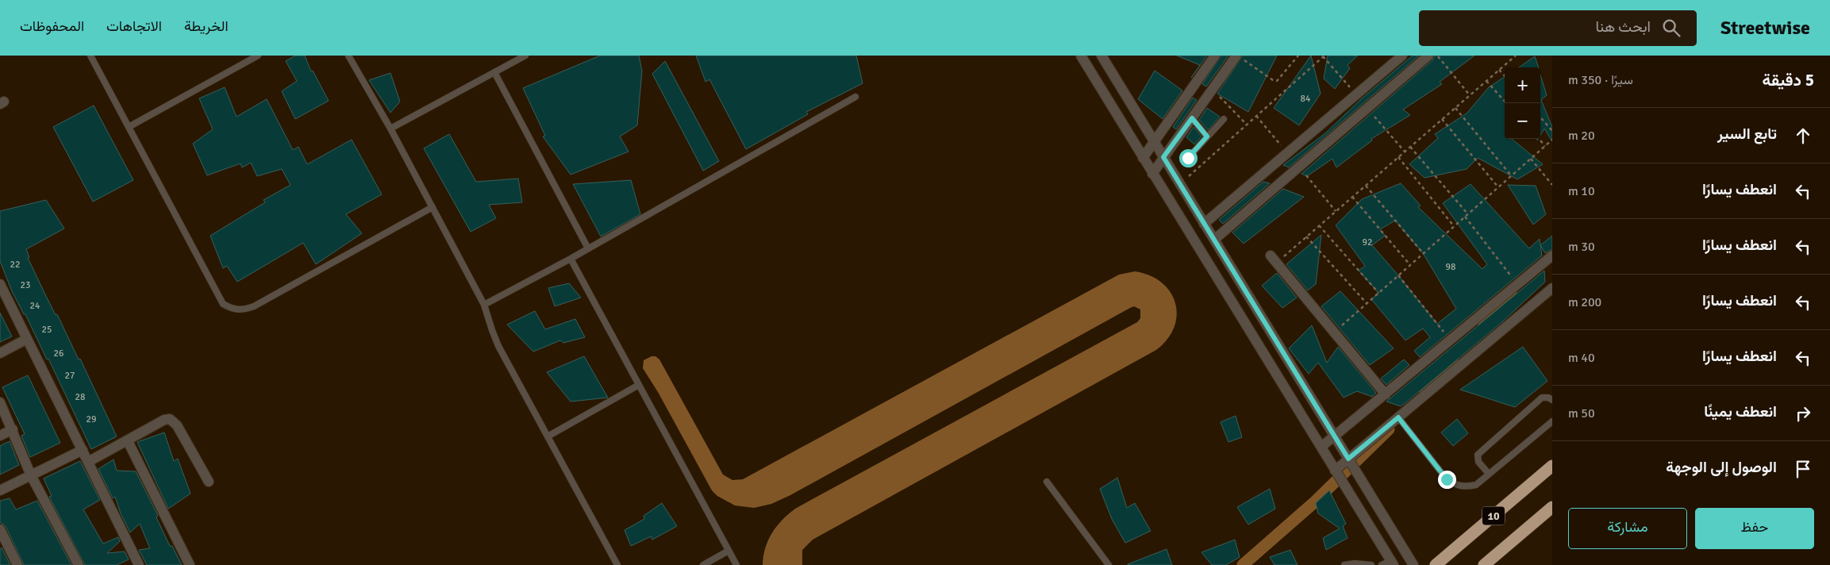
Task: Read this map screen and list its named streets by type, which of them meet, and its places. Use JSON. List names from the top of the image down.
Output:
{
  "streets": {
    "highway": ["10"]
  },
  "house_numbers": [
    "84",
    "92",
    "22",
    "98",
    "23",
    "24",
    "25",
    "26",
    "27",
    "28",
    "29"
  ],
  "page": {
    "header": "Streetwise",
    "search": "ابحث هنا",
    "nav": ["الخريطة", "الاتجاهات", "المحفوظات"],
    "heading": ["5 دقيقة", "سيرًا · 350 m"],
    "map_buttons": ["+", "−"],
    "list": [
      ["تابع السير", "20 m"],
      ["انعطف يسارًا", "10 m"],
      ["انعطف يسارًا", "30 m"],
      ["انعطف يسارًا", "200 m"],
      ["انعطف يسارًا", "40 m"],
      ["انعطف يمينًا", "50 m"],
      "الوصول إلى الوجهة"
    ],
    "buttons": ["حفظ", "مشاركة"]
  }
}
